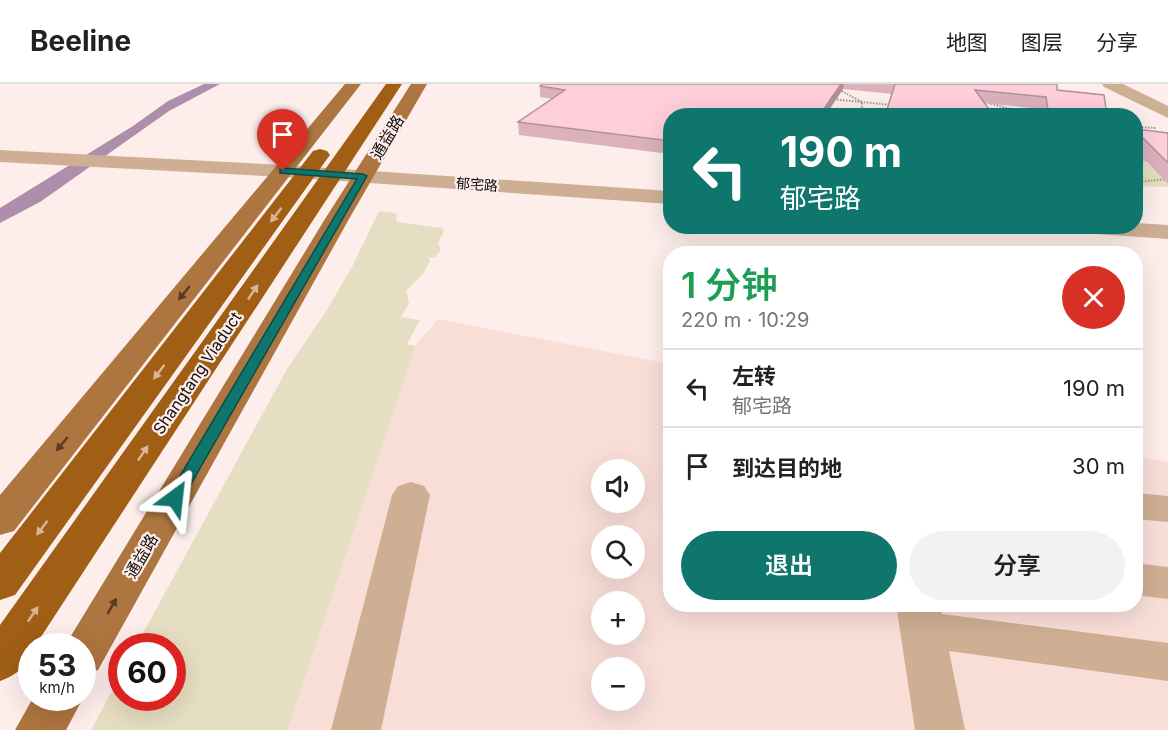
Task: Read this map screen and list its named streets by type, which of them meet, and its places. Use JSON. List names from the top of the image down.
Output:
{
  "streets": {
    "highway": ["Shangtang Viaduct"],
    "main road": ["通益路"],
    "street": ["郁宅路"]
  },
  "crossings": [
    ["通益路", "郁宅路"]
  ],
  "page": {
    "header": "Beeline",
    "nav": ["地图", "图层", "分享"],
    "turn": ["190 m", "郁宅路"],
    "heading": ["1 分钟", "220 m · 10:29"],
    "list": [
      {
        "name": "左转",
        "note": "郁宅路",
        "value": "190 m"
      },
      {
        "name": "到达目的地",
        "value": "30 m"
      }
    ],
    "map_buttons": ["+", "−"],
    "buttons": ["退出", "分享"],
    "speed": "53 km/h",
    "limit": "60"
  }
}
